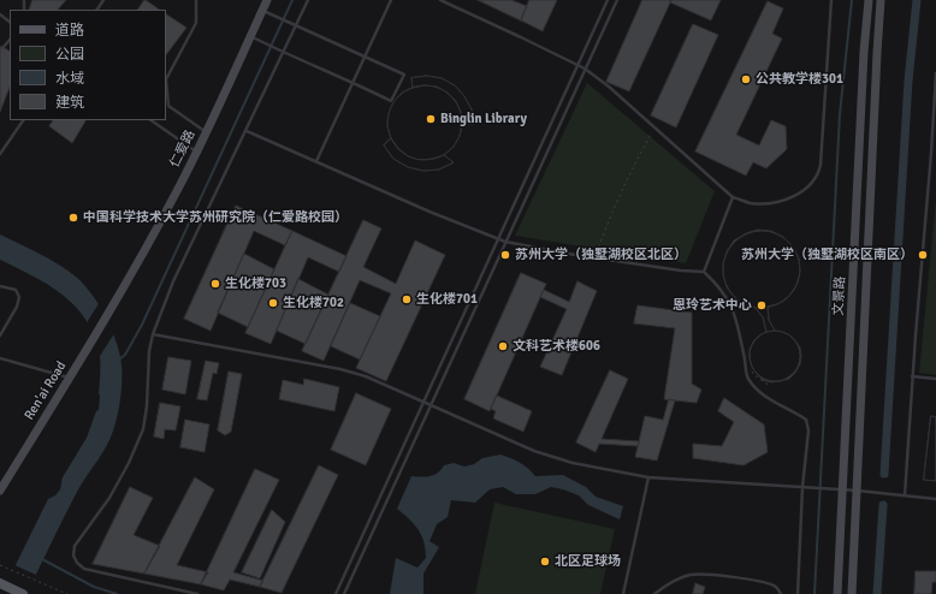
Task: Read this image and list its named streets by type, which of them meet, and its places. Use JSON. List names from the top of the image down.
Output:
{
  "streets": {
    "main road": ["仁爱路", "文景路", "Ren'ai Road"]
  },
  "crossings": [
    ["仁爱路", "Ren'ai Road"]
  ],
  "places": [
    "公共教学楼301",
    "Binglin Library",
    "中国科学技术大学苏州研究院（仁爱路校园）",
    "苏州大学（独墅湖校区北区）",
    "苏州大学（独墅湖校区南区）",
    "生化楼703",
    "生化楼701",
    "生化楼702",
    "恩玲艺术中心",
    "文科艺术楼606",
    "北区足球场"
  ],
  "legend": [
    "道路",
    "公园",
    "水域",
    "建筑"
  ]
}
